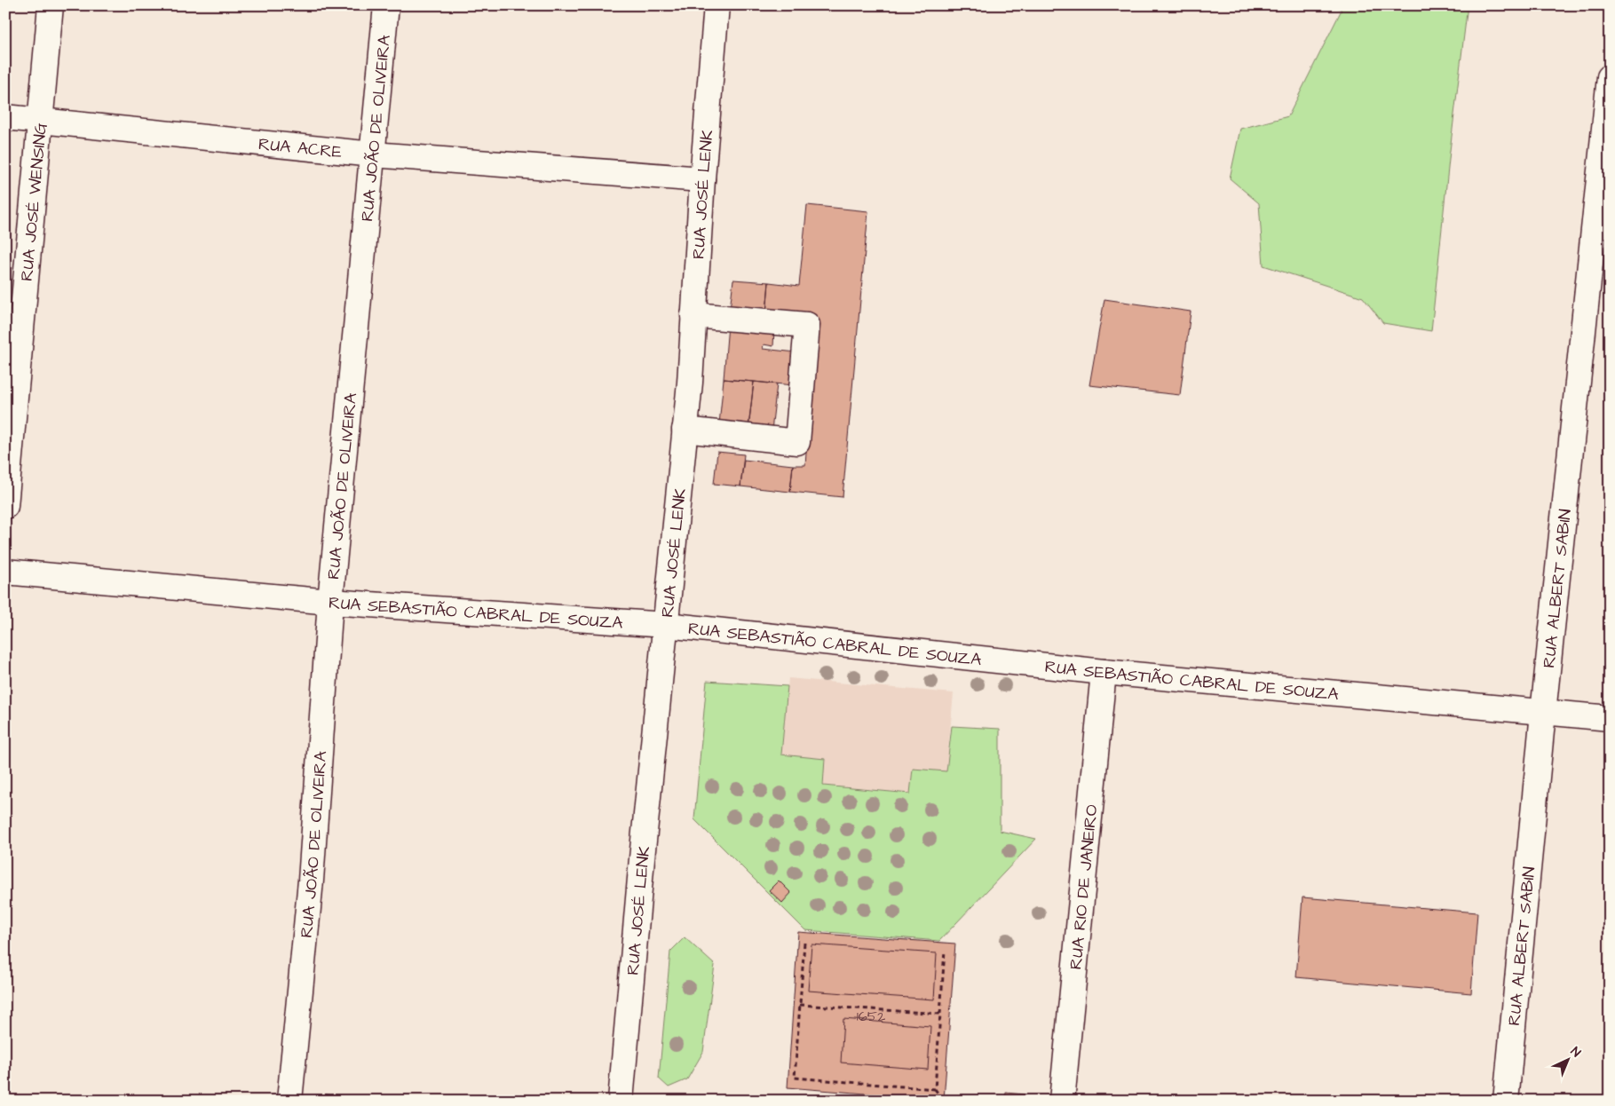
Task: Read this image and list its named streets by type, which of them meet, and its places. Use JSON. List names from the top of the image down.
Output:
{
  "streets": {
    "street": [
      "RUA JOÃO DE OLIVEIRA",
      "RUA ACRE",
      "RUA JOSÉ LENK",
      "RUA JOSÉ WENSING",
      "RUA ALBERT SABIN",
      "RUA SEBASTIÃO CABRAL DE SOUZA",
      "RUA RIO DE JANEIRO"
    ]
  },
  "crossings": [
    ["RUA JOÃO DE OLIVEIRA", "RUA ACRE"],
    ["RUA JOÃO DE OLIVEIRA", "RUA SEBASTIÃO CABRAL DE SOUZA"],
    ["RUA ACRE", "RUA JOSÉ LENK"],
    ["RUA ACRE", "RUA JOSÉ WENSING"],
    ["RUA JOSÉ LENK", "RUA SEBASTIÃO CABRAL DE SOUZA"],
    ["RUA ALBERT SABIN", "RUA SEBASTIÃO CABRAL DE SOUZA"],
    ["RUA SEBASTIÃO CABRAL DE SOUZA", "RUA RIO DE JANEIRO"]
  ],
  "house_numbers": ["1652"],
  "north": "top right"
}
